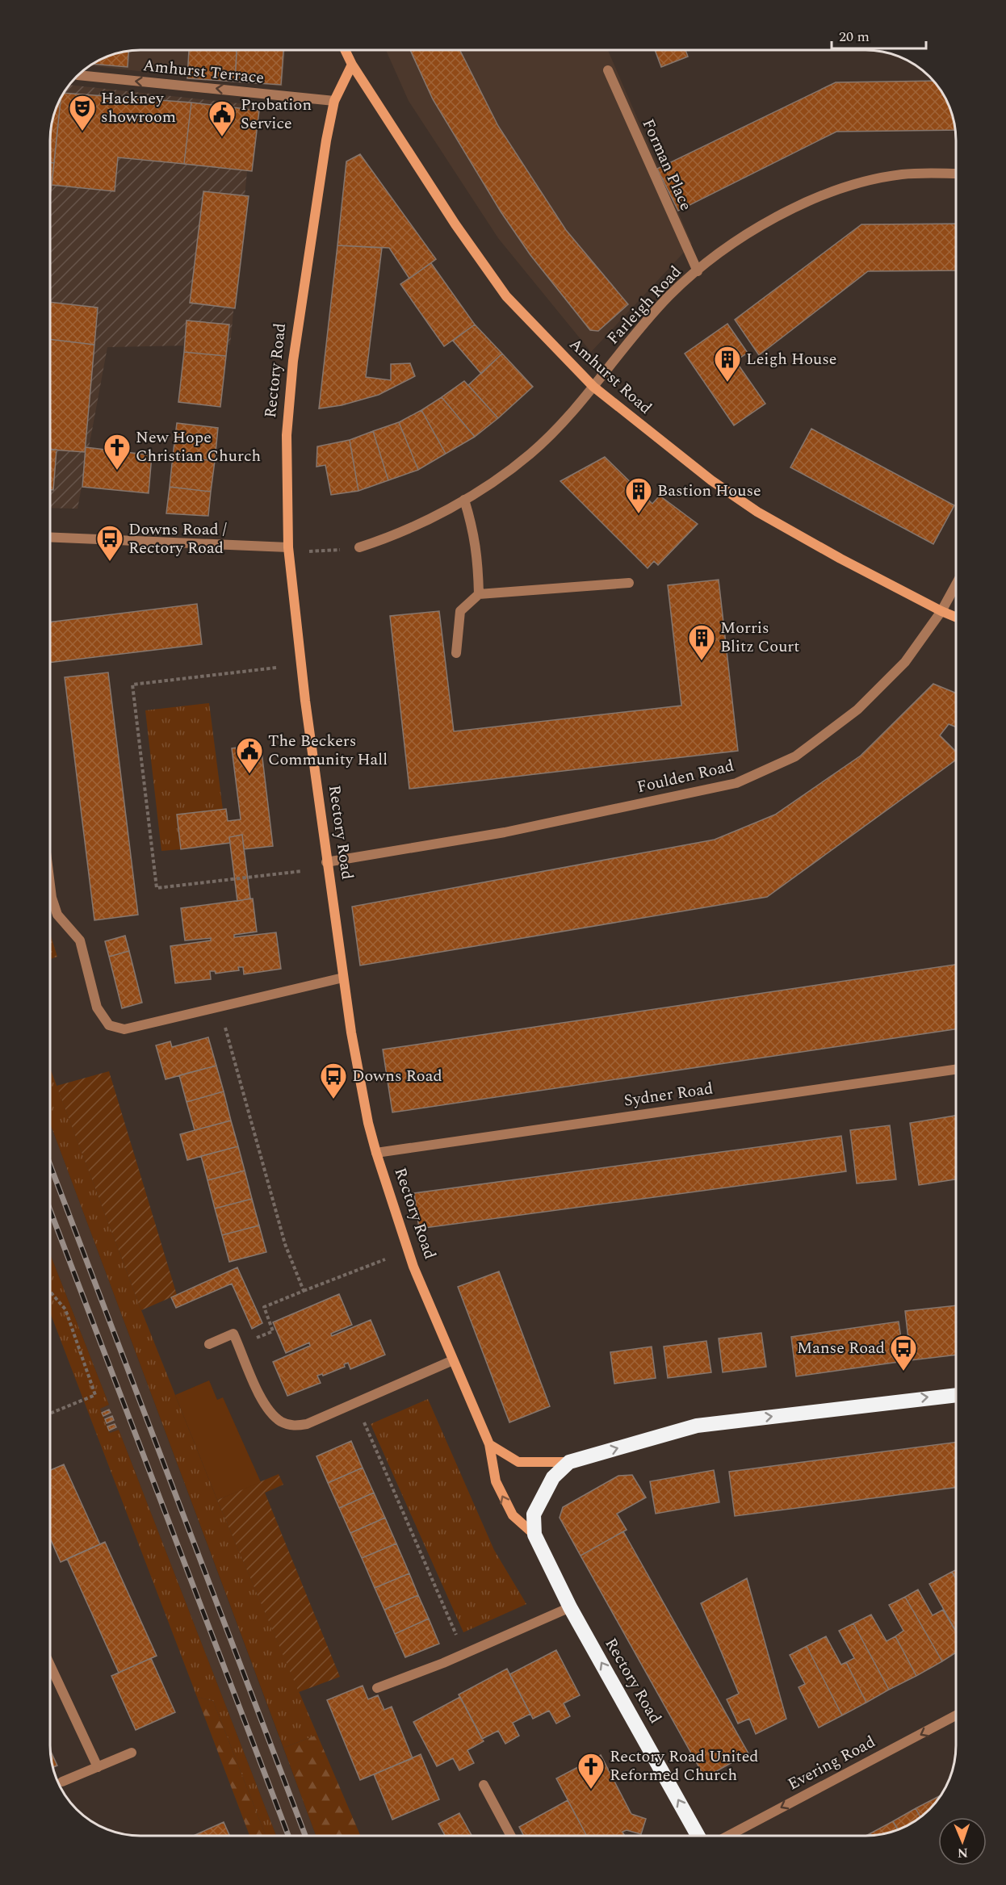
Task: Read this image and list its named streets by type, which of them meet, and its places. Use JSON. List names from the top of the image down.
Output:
{
  "streets": {
    "highway": ["Rectory Road"],
    "street": [
      "Amhurst Terrace",
      "Forman Place",
      "Farleigh Road",
      "Amhurst Road",
      "Foulden Road",
      "Sydner Road",
      "Evering Road"
    ]
  },
  "crossings": [
    ["Amhurst Terrace", "Rectory Road"],
    ["Forman Place", "Farleigh Road"],
    ["Farleigh Road", "Amhurst Road"],
    ["Rectory Road", "Amhurst Road"],
    ["Rectory Road", "Foulden Road"],
    ["Rectory Road", "Sydner Road"],
    ["Amhurst Road", "Foulden Road"]
  ],
  "one_way": ["Amhurst Terrace", "Evering Road"],
  "places": {
    "theatre": ["Hackney showroom"],
    "public building": ["Probation Service", "The Beckers Community Hall"],
    "building": ["Leigh House", "Bastion House", "Morris Blitz Court"],
    "church": ["New Hope Christian Church", "Rectory Road United Reformed Church"],
    "bus stop": ["Downs Road / Rectory Road", "Downs Road", "Manse Road"]
  },
  "scale_bar": "20 m",
  "north": "bottom"
}
